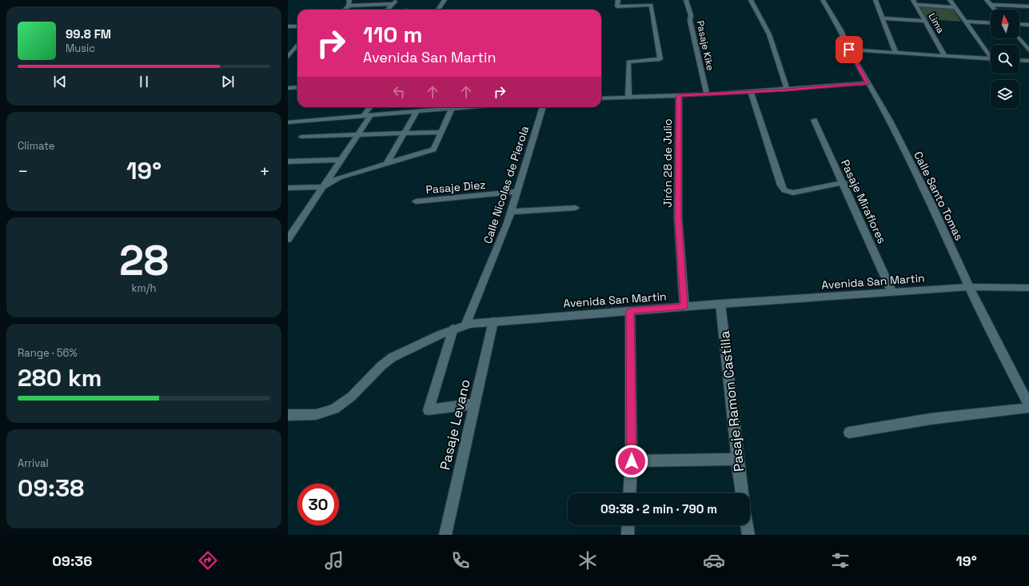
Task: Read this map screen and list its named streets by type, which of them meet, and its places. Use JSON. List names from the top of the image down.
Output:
{
  "streets": {
    "street": [
      "Lima",
      "Pasaje Kike",
      "Jirón 28 de Julio",
      "Calle Nicolas de Pierola",
      "Pasaje Diez",
      "Calle Santo Tomas",
      "Pasaje Miraflores",
      "Avenida San Martin",
      "Pasaje Ramon Castilla",
      "Pasaje Levano"
    ]
  },
  "crossings": [
    ["Jirón 28 de Julio", "Avenida San Martin"],
    ["Calle Nicolas de Pierola", "Pasaje Diez"],
    ["Calle Nicolas de Pierola", "Avenida San Martin"],
    ["Calle Santo Tomas", "Avenida San Martin"],
    ["Pasaje Miraflores", "Avenida San Martin"],
    ["Avenida San Martin", "Pasaje Ramon Castilla"],
    ["Avenida San Martin", "Pasaje Levano"]
  ],
  "north": "top",
  "page": {
    "turn": ["110 m", "Avenida San Martin"],
    "song": ["99.8 FM", "Music"],
    "tile": [
      "Climate",
      ["28", "km/h"],
      ["Range · 56%", "280 km"],
      ["Arrival", "09:38"]
    ],
    "heat": ["−", "19°", "+"],
    "limit": "30",
    "trip": "09:38 · 2 min · 790 m",
    "tabs": ["09:36", "19°"]
  }
}
